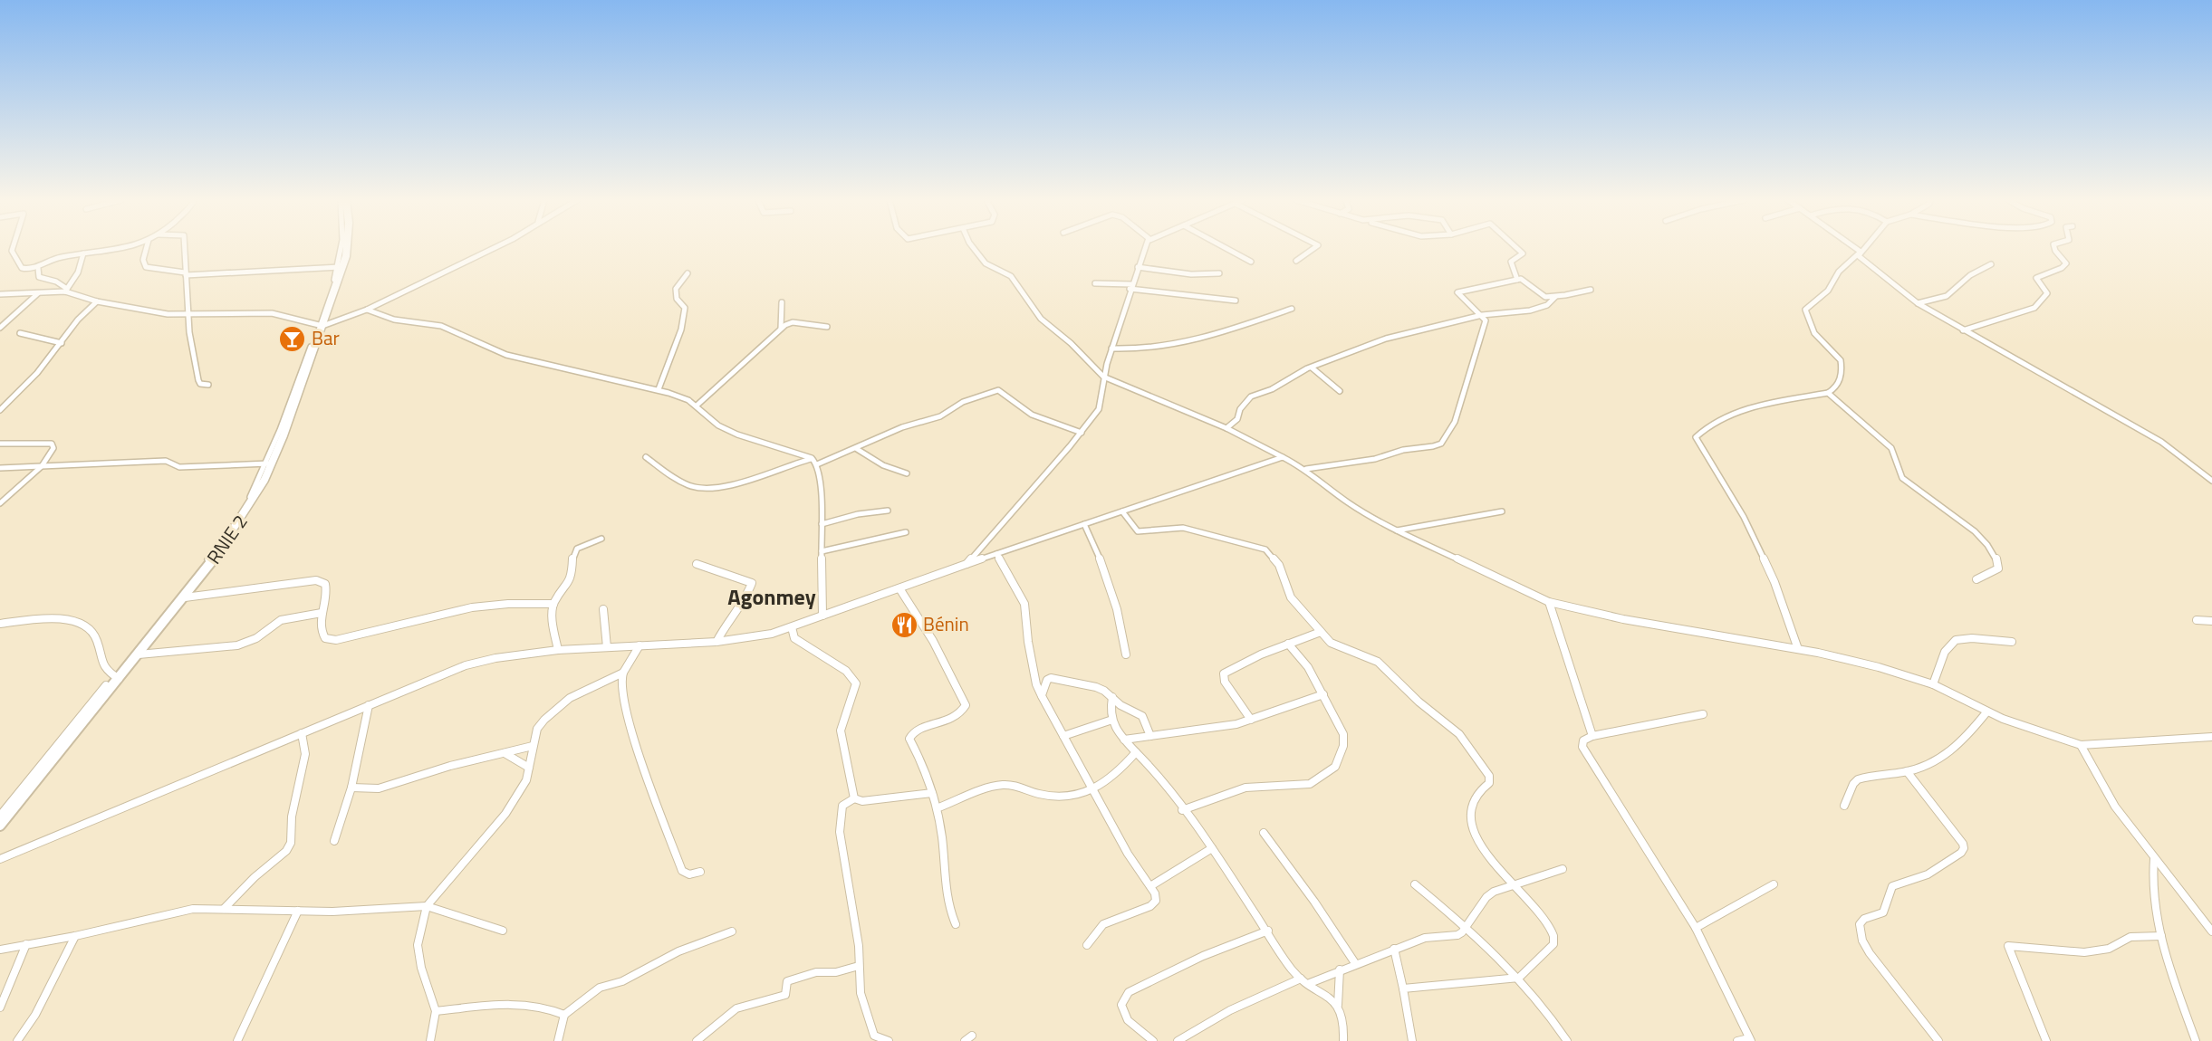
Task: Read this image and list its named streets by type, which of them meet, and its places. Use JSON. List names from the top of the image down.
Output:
{
  "streets": {
    "highway": ["RNIE 2"]
  },
  "districts": ["Agonmey"],
  "places": {
    "bar": ["Bar"],
    "restaurant": ["Bénin"]
  }
}
